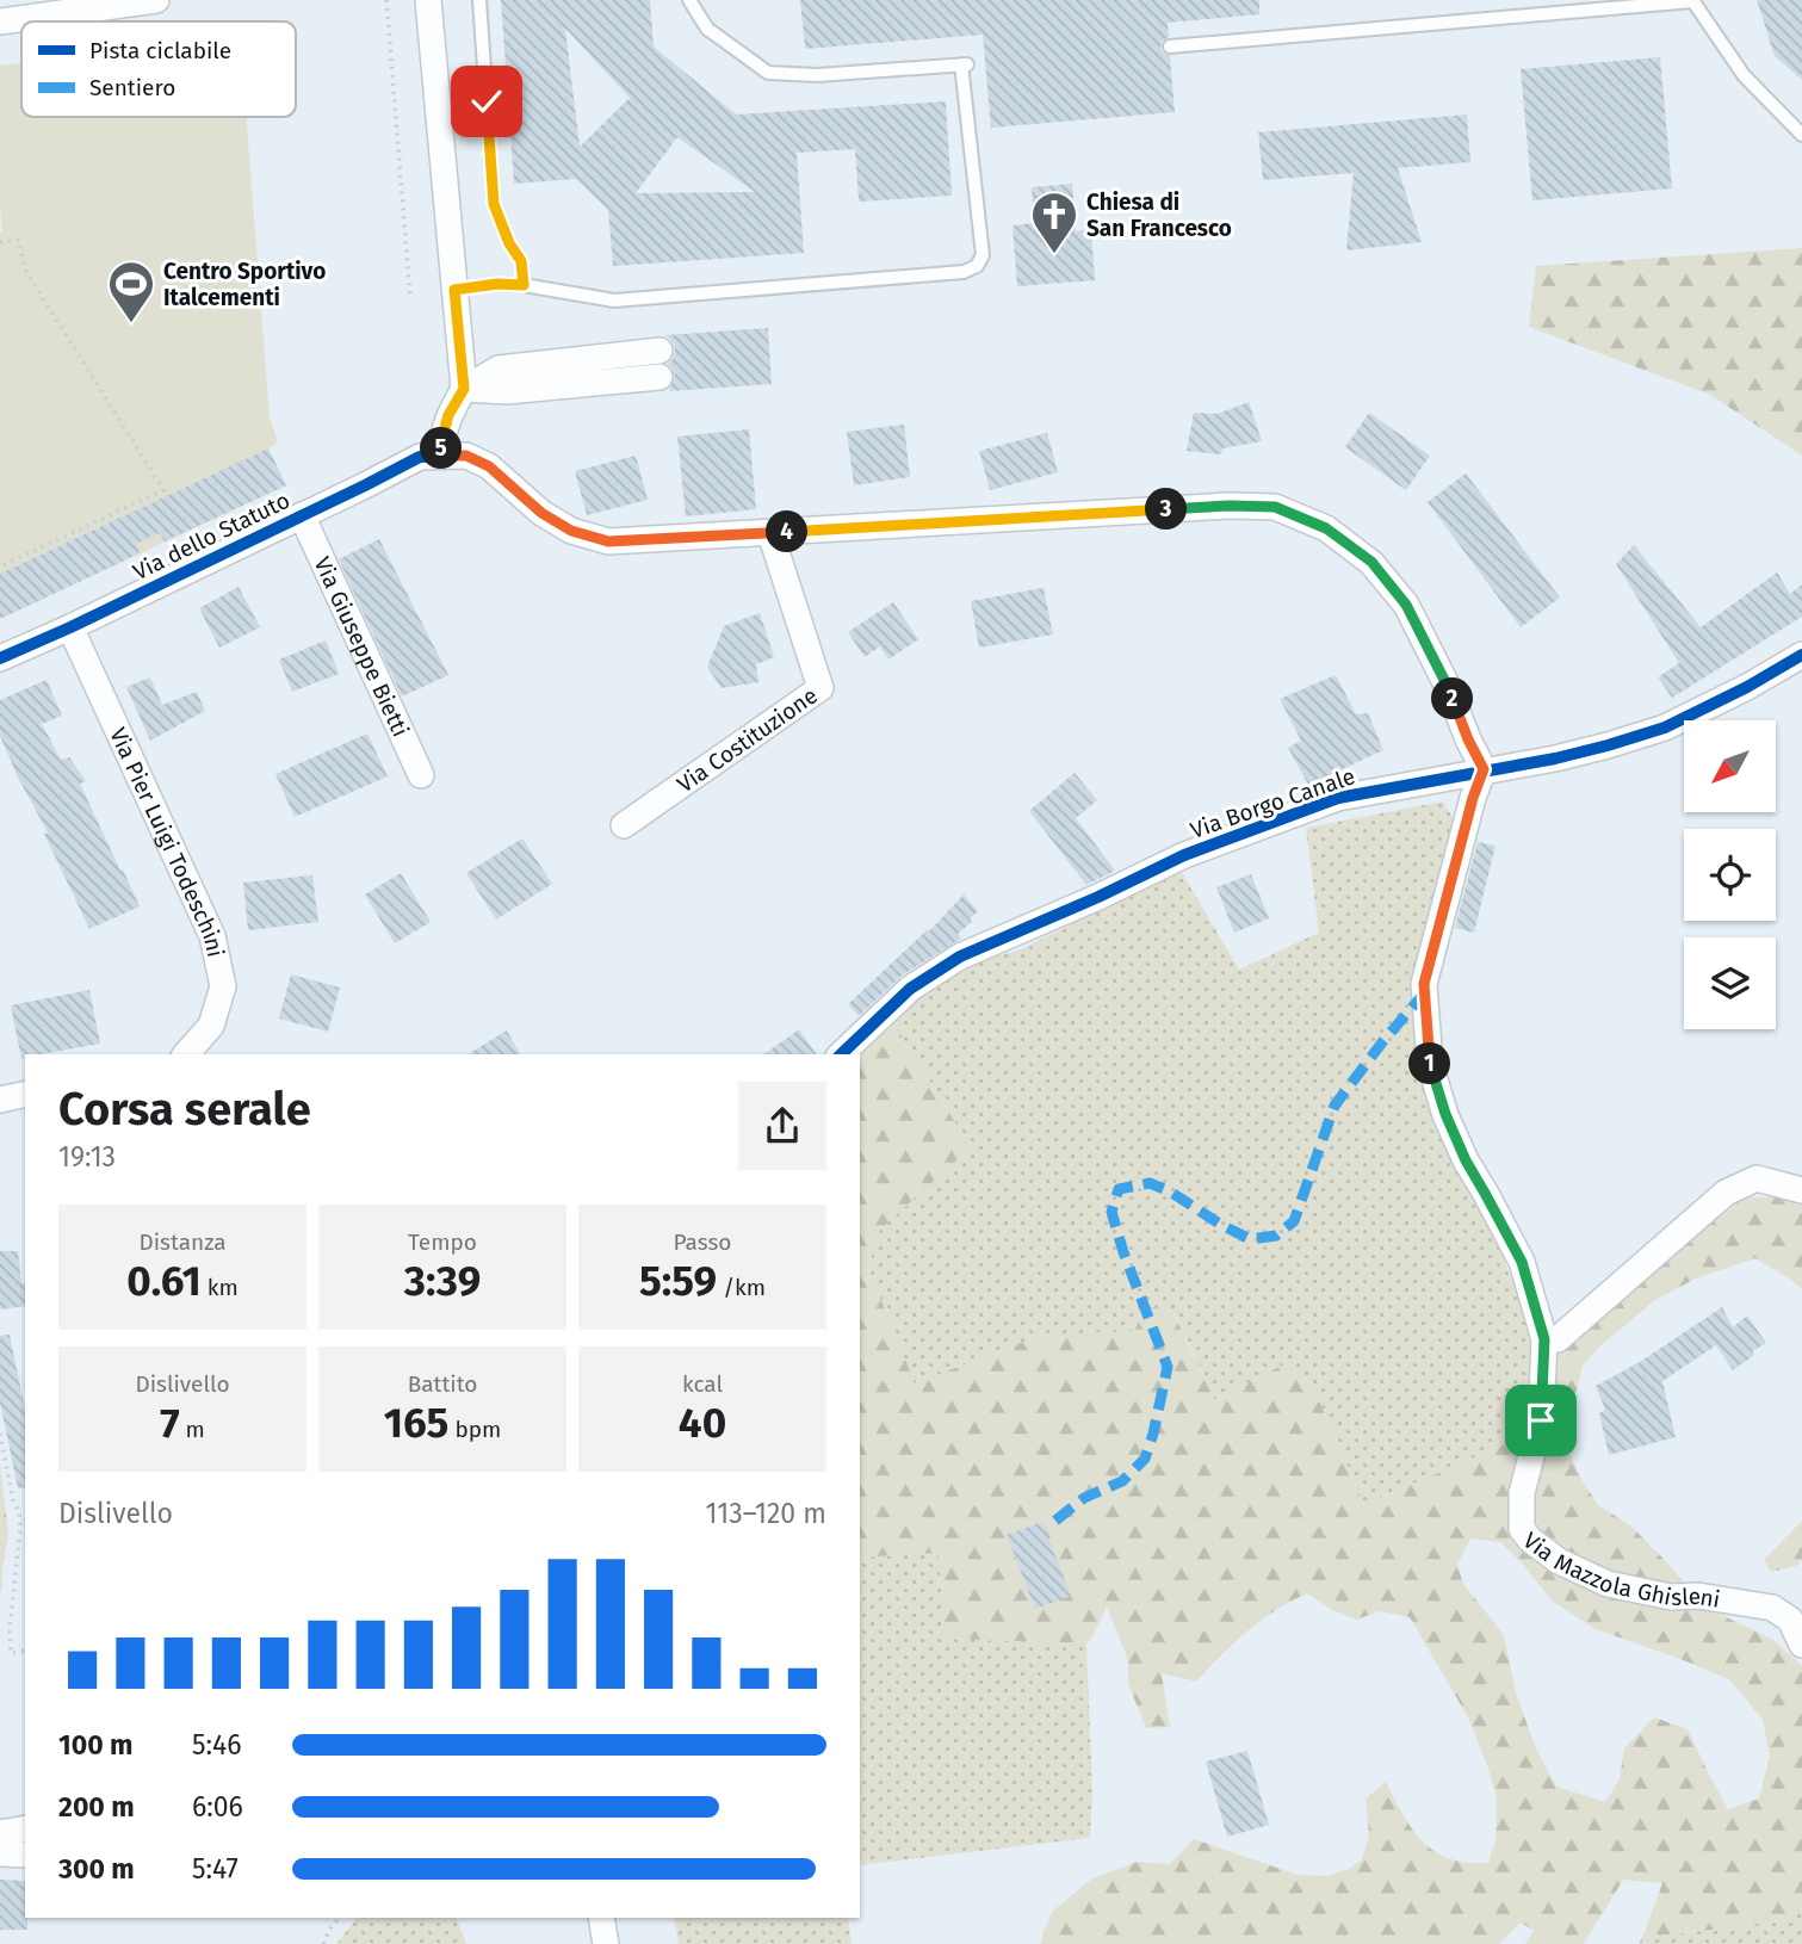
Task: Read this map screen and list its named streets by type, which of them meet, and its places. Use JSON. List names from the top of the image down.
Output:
{
  "streets": {
    "street": [
      "Via dello Statuto",
      "Via Giuseppe Bietti",
      "Via Costituzione",
      "Via Borgo Canale",
      "Via Pier Luigi Todeschini",
      "Via Mazzola Ghisleni"
    ]
  },
  "crossings": [
    ["Via dello Statuto", "Via Giuseppe Bietti"],
    ["Via dello Statuto", "Via Pier Luigi Todeschini"],
    ["Via Borgo Canale", "Via Mazzola Ghisleni"]
  ],
  "places": {
    "church": ["Chiesa di San Francesco"],
    "sports": ["Centro Sportivo Italcementi"]
  },
  "legend": ["Pista ciclabile", "Sentiero"],
  "north": "bottom left",
  "page": {
    "pins": [
      "5",
      "3",
      "4",
      "2",
      "1"
    ],
    "heading": ["Corsa serale", "19:13"],
    "stats": [
      ["Distanza", "0.61 km"],
      ["Tempo", "3:39"],
      ["Passo", "5:59 /km"],
      ["Dislivello", "7 m"],
      ["Battito", "165 bpm"],
      ["kcal", "40"]
    ],
    "chart": ["Dislivello", "113–120 m"],
    "list": [
      {
        "name": "100 m",
        "note": "5:46"
      },
      {
        "name": "200 m",
        "note": "6:06"
      },
      {
        "name": "300 m",
        "note": "5:47"
      }
    ]
  }
}
